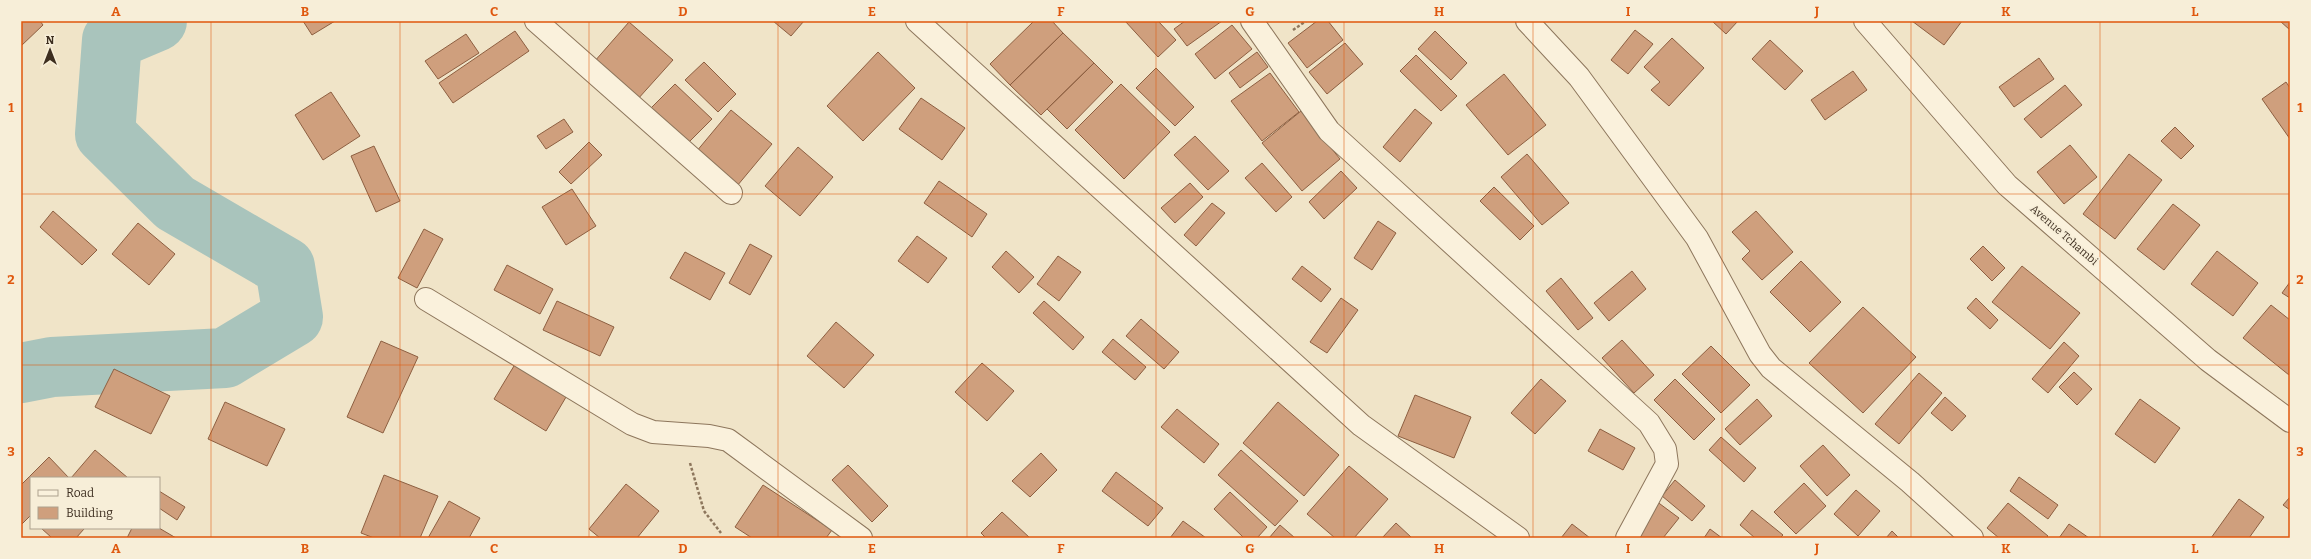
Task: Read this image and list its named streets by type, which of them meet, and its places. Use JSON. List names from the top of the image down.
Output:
{
  "streets": {
    "street": ["Avenue Tchambi"]
  },
  "legend": ["Road", "Building"],
  "north": "top",
  "grid": {
    "columns": [
      "A",
      "B",
      "C",
      "D",
      "E",
      "F",
      "G",
      "H",
      "I",
      "J",
      "K",
      "L"
    ],
    "rows": ["1", "2", "3"]
  }
}
